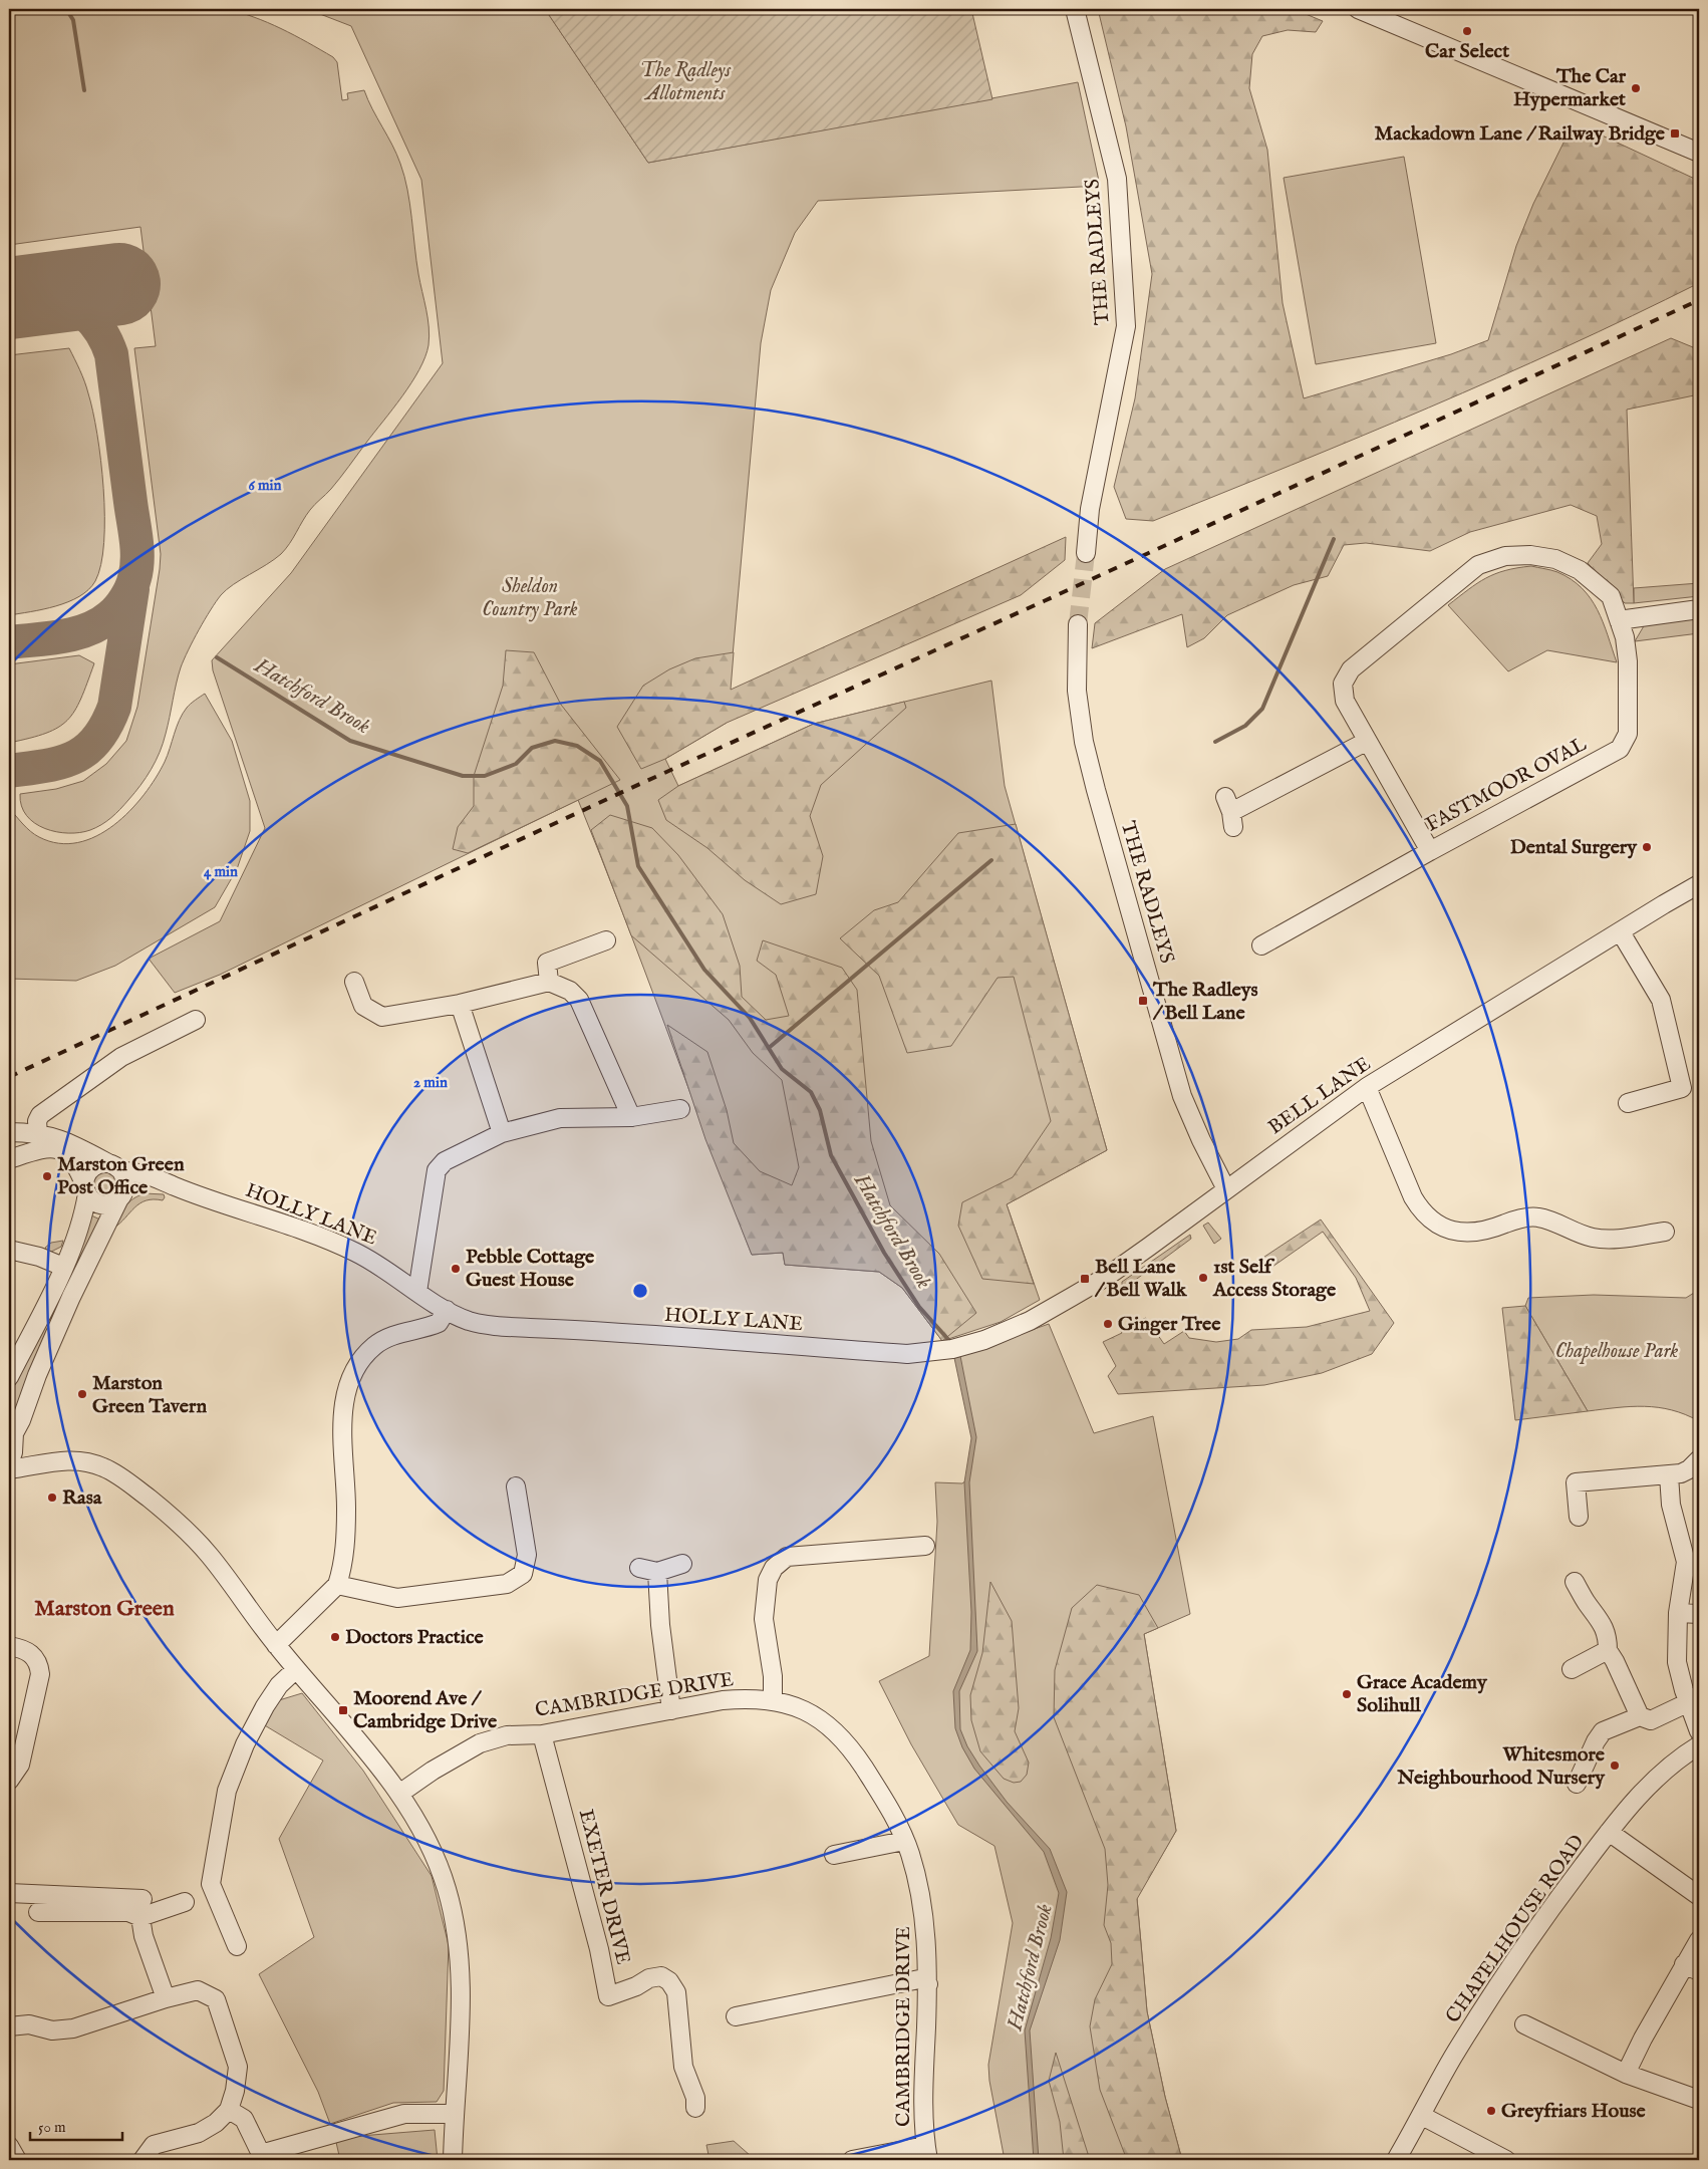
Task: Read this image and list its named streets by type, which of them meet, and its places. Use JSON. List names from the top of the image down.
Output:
{
  "streets": {
    "street": [
      "THE RADLEYS",
      "FASTMOOR OVAL",
      "BELL LANE",
      "HOLLY LANE",
      "CAMBRIDGE DRIVE",
      "EXETER DRIVE",
      "CHAPELHOUSE ROAD"
    ]
  },
  "crossings": [
    ["THE RADLEYS", "BELL LANE"],
    ["BELL LANE", "HOLLY LANE"],
    ["CAMBRIDGE DRIVE", "EXETER DRIVE"]
  ],
  "districts": ["Marston Green"],
  "water": ["Hatchford Brook"],
  "parks": ["The Radleys Allotments", "Sheldon Country Park", "Chapelhouse Park"],
  "places": {
    "other": [
      "Car Select",
      "The Car Hypermarket",
      "Dental Surgery",
      "Marston Green Post Office",
      "Pebble Cottage Guest House",
      "1st Self Access Storage",
      "Ginger Tree",
      "Marston Green Tavern",
      "Rasa",
      "Doctors Practice",
      "Grace Academy Solihull",
      "Whitesmore Neighbourhood Nursery",
      "Greyfriars House"
    ],
    "transit": [
      "Mackadown Lane / Railway Bridge",
      "The Radleys / Bell Lane",
      "Bell Lane / Bell Walk",
      "Moorend Ave / Cambridge Drive"
    ]
  },
  "scale_bar": "50 m",
  "rings": ["6 min", "4 min", "2 min"]
}
